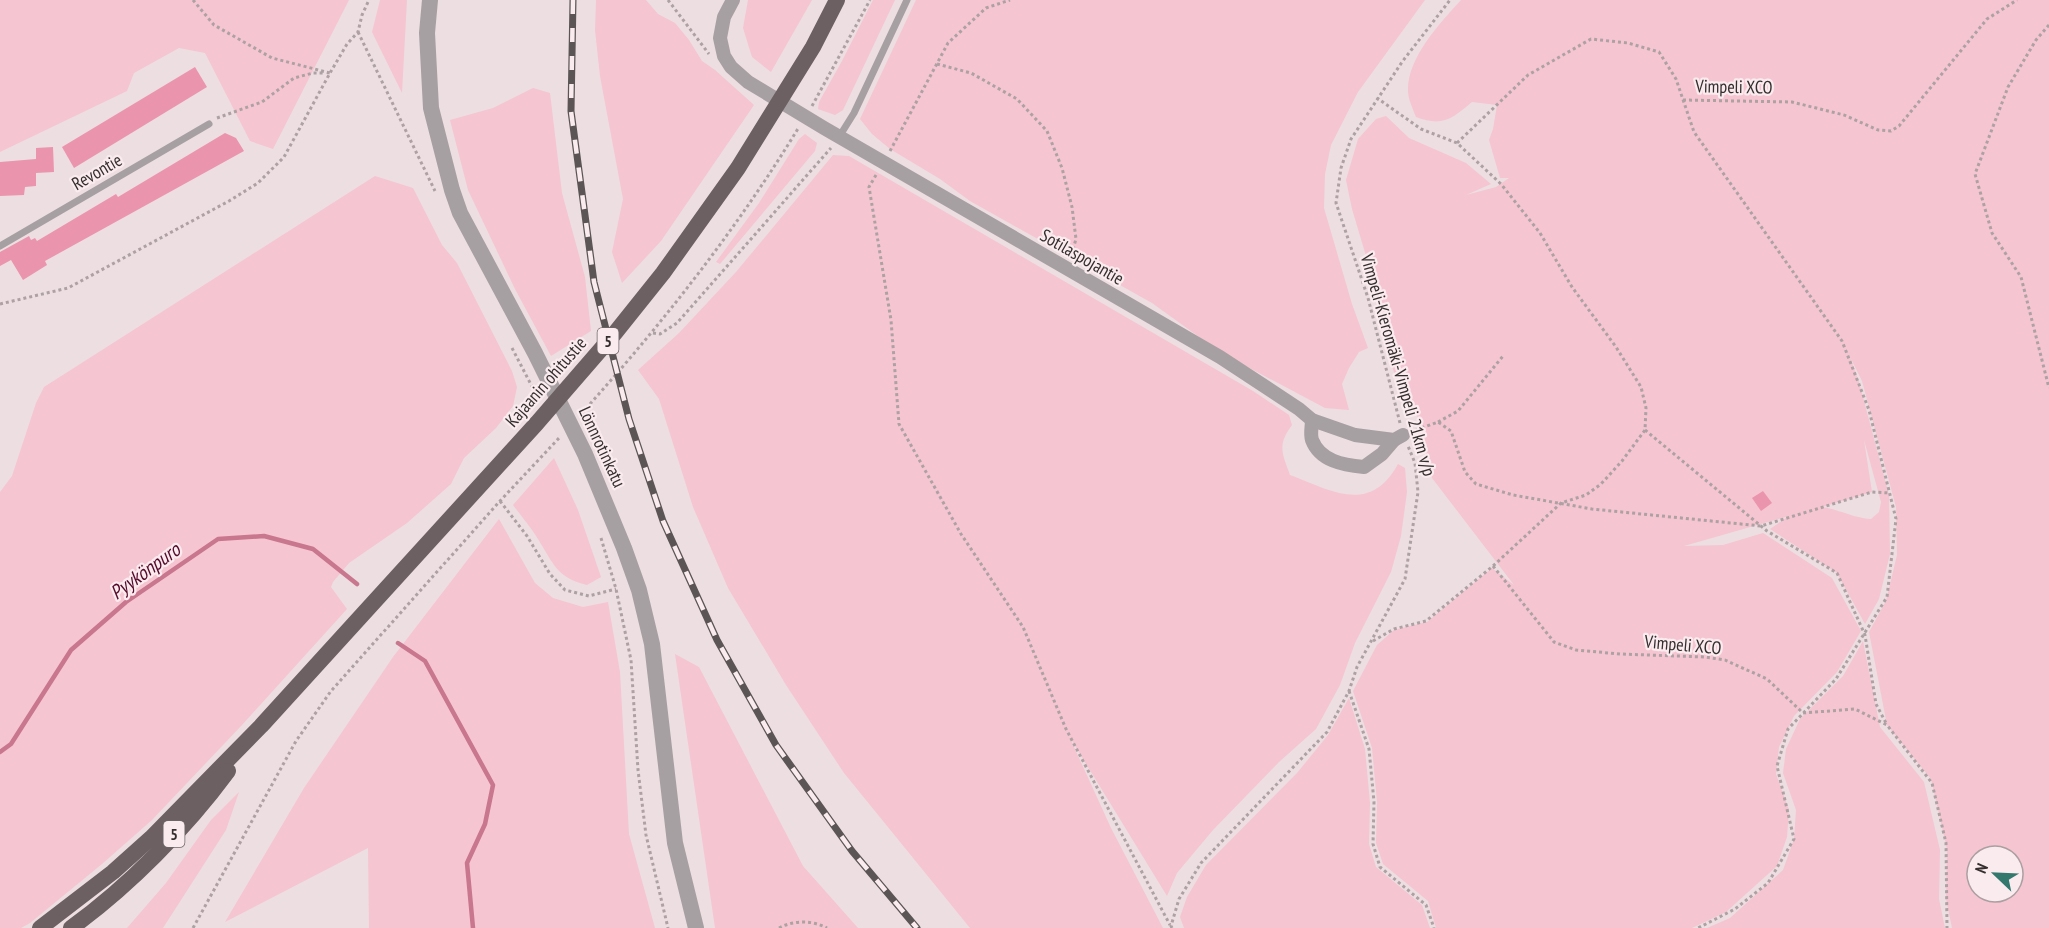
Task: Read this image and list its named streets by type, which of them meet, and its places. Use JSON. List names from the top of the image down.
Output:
{
  "streets": {
    "highway": ["5", "Kajaanin ohitustie"],
    "street": ["Sotilaspojantie", "Lönnrotinkatu"],
    "lane": ["Revontie"],
    "path": ["Vimpeli XCO", "Vimpeli-Kieromäki-Vimpeli 21km v/p"]
  },
  "crossings": [
    ["Sotilaspojantie", "Vimpeli-Kieromäki-Vimpeli 21km v/p"],
    ["5", "Kajaanin ohitustie"]
  ],
  "water": ["Pyykönpuro"],
  "north": "top left"
}
